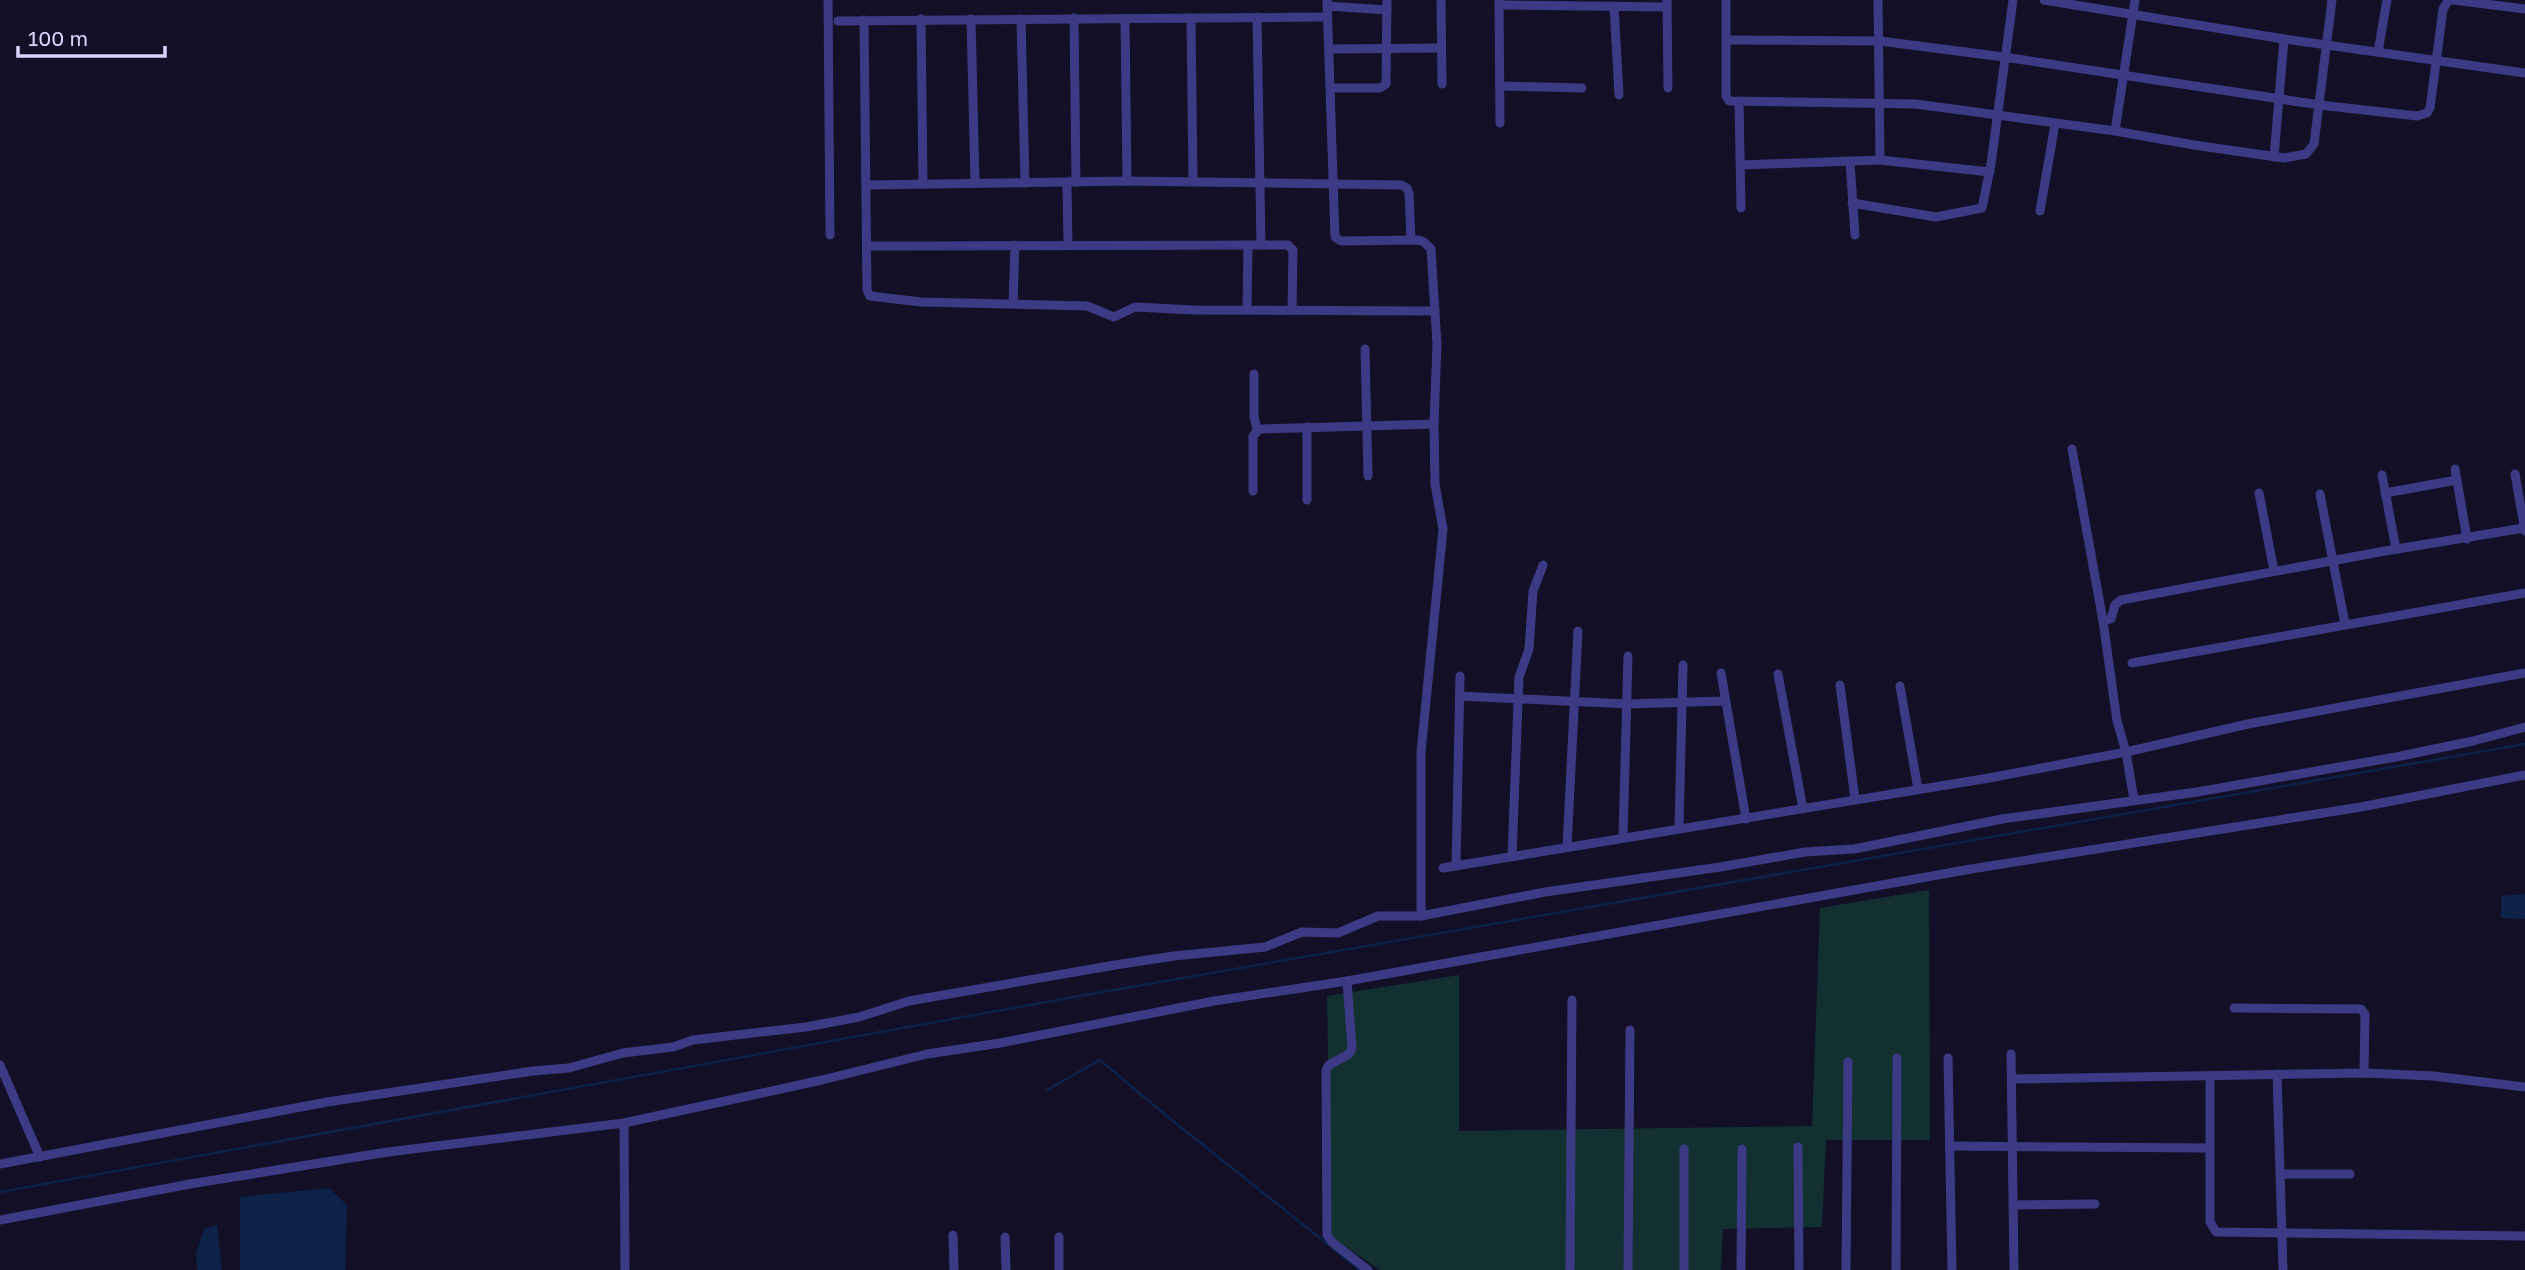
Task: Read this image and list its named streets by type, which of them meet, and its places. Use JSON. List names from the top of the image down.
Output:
{
  "scale_bar": "100 m"
}
